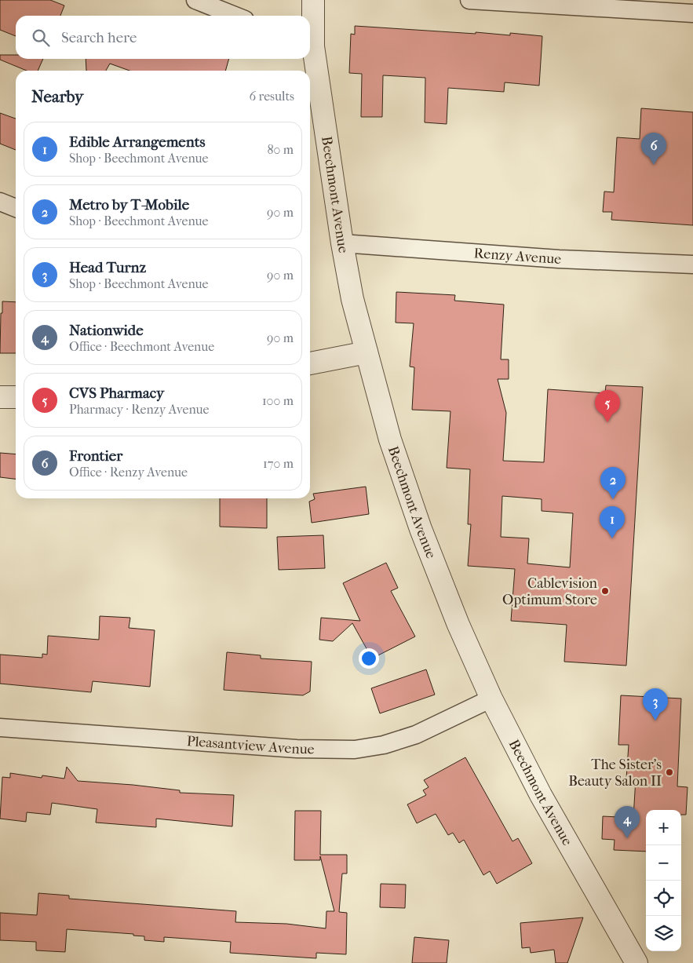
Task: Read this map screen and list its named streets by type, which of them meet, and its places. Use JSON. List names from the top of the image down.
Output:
{
  "streets": {
    "street": ["Beechmont Avenue", "Renzy Avenue", "Pleasantview Avenue"]
  },
  "crossings": [
    ["Beechmont Avenue", "Renzy Avenue"],
    ["Beechmont Avenue", "Pleasantview Avenue"]
  ],
  "places": ["Cablevision Optimum Store", "The Sister's Beauty Salon II"],
  "page": {
    "search": "Search here",
    "heading": ["Nearby", "6 results"],
    "list": [
      {
        "mark": "1",
        "name": "Edible Arrangements",
        "note": "Shop · Beechmont Avenue",
        "value": "80 m"
      },
      {
        "mark": "2",
        "name": "Metro by T-Mobile",
        "note": "Shop · Beechmont Avenue",
        "value": "90 m"
      },
      {
        "mark": "3",
        "name": "Head Turnz",
        "note": "Shop · Beechmont Avenue",
        "value": "90 m"
      },
      {
        "mark": "4",
        "name": "Nationwide",
        "note": "Office · Beechmont Avenue",
        "value": "90 m"
      },
      {
        "mark": "5",
        "name": "CVS Pharmacy",
        "note": "Pharmacy · Renzy Avenue",
        "value": "100 m"
      },
      {
        "mark": "6",
        "name": "Frontier",
        "note": "Office · Renzy Avenue",
        "value": "170 m"
      }
    ],
    "pins": [
      "6",
      "5",
      "2",
      "1",
      "3",
      "4"
    ],
    "map_buttons": ["+", "−"]
  }
}
